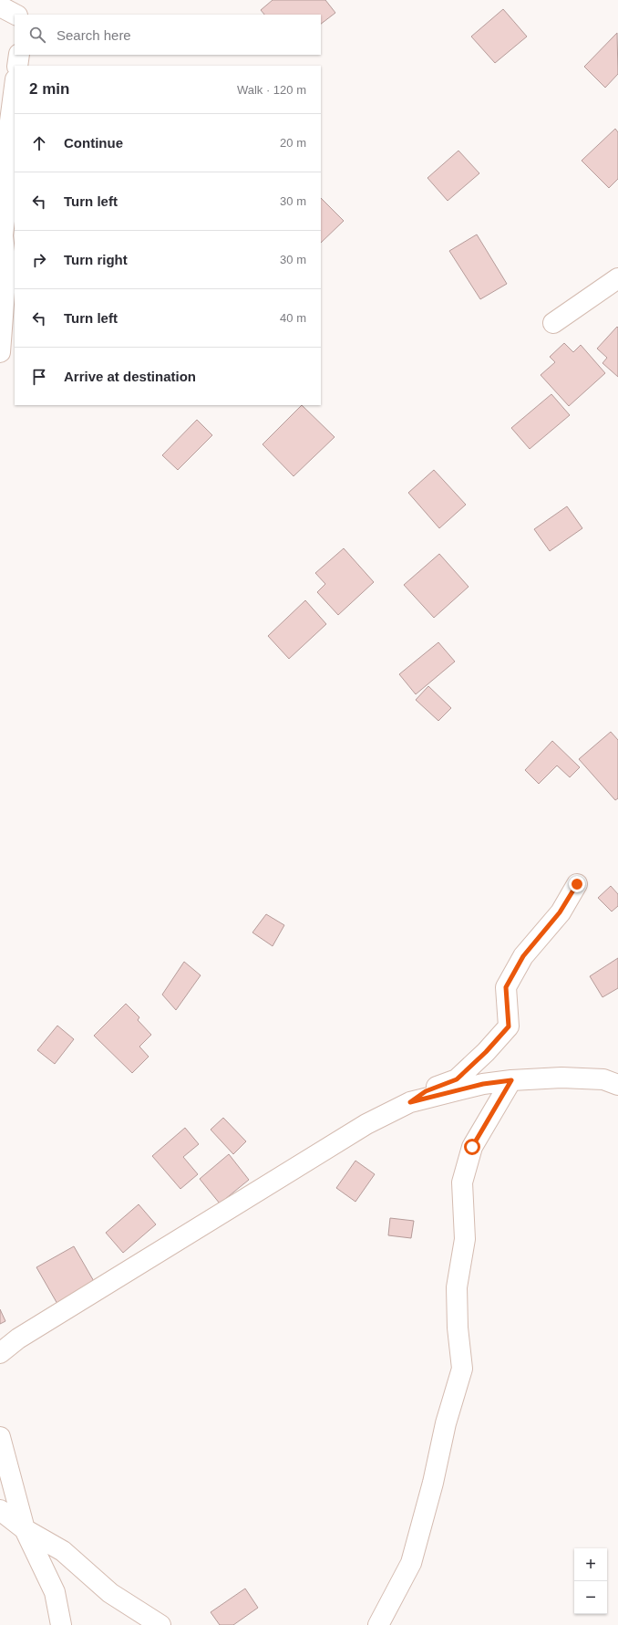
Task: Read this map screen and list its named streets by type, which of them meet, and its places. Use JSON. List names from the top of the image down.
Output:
{
  "page": {
    "search": "Search here",
    "heading": ["2 min", "Walk · 120 m"],
    "list": [
      ["Continue", "20 m"],
      ["Turn left", "30 m"],
      ["Turn right", "30 m"],
      ["Turn left", "40 m"],
      "Arrive at destination"
    ],
    "map_buttons": ["+", "−"]
  }
}
